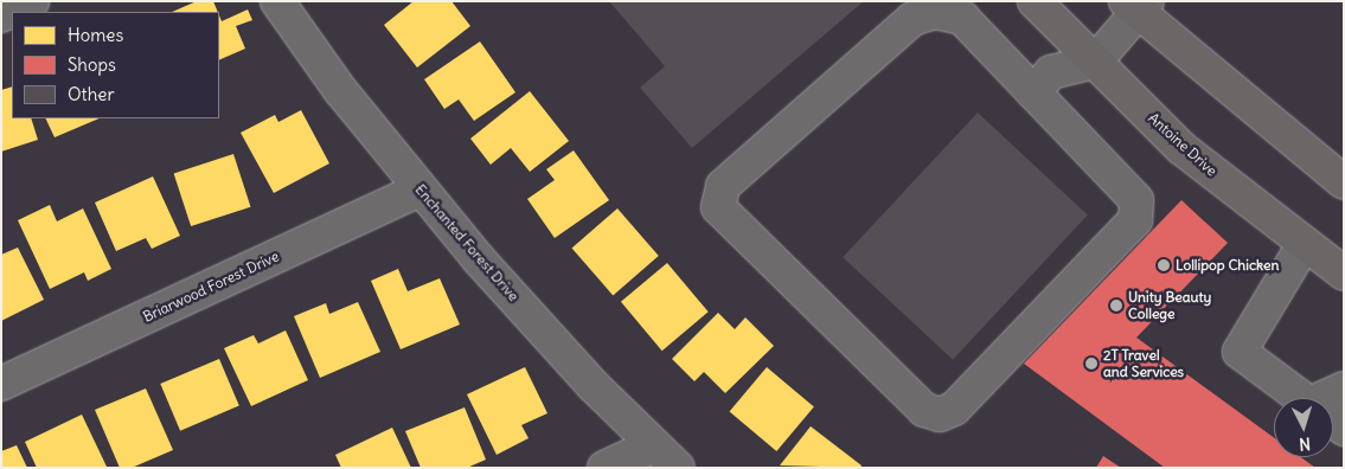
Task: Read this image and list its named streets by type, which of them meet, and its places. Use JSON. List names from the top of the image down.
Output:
{
  "streets": {
    "main road": ["Antoine Drive"],
    "street": ["Enchanted Forest Drive", "Briarwood Forest Drive"]
  },
  "crossings": [
    ["Enchanted Forest Drive", "Briarwood Forest Drive"]
  ],
  "places": ["Lollipop Chicken", "Unity Beauty College", "2T Travel and Services"],
  "legend": ["Homes", "Shops", "Other"],
  "north": "bottom"
}
